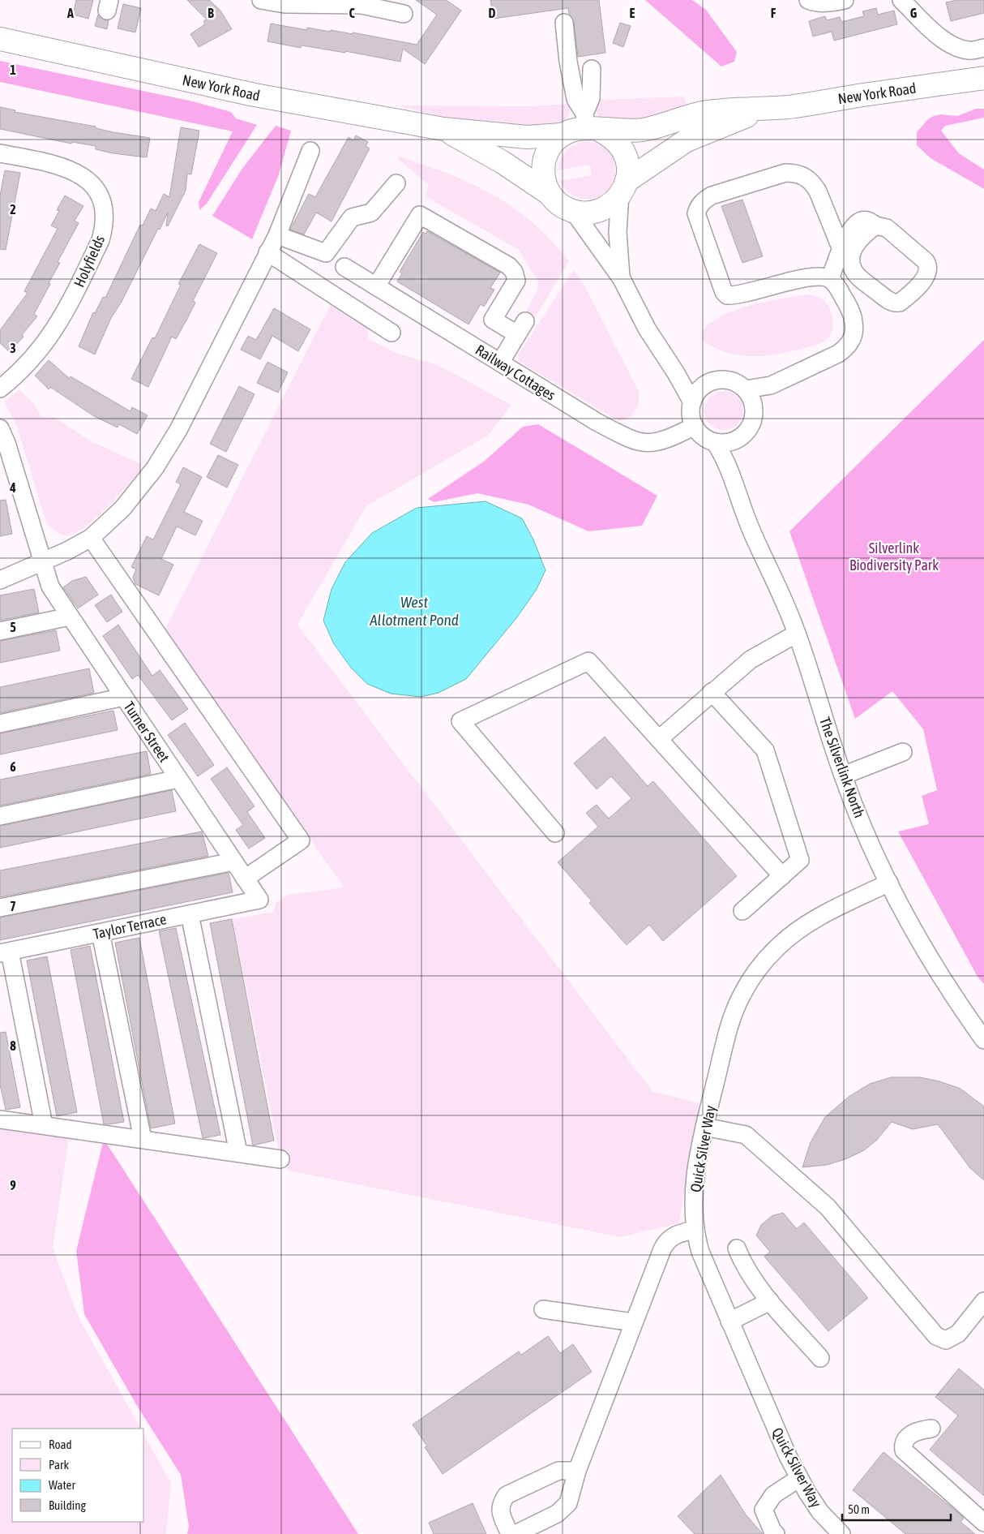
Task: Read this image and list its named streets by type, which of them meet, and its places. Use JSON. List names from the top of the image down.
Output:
{
  "streets": {
    "main road": ["New York Road"],
    "street": [
      "Holyfields",
      "Railway Cottages",
      "Turner Street",
      "The Silverlink North",
      "Taylor Terrace",
      "Quick Silver Way"
    ]
  },
  "crossings": [
    ["Railway Cottages", "The Silverlink North"],
    ["Turner Street", "Taylor Terrace"],
    ["The Silverlink North", "Quick Silver Way"]
  ],
  "water": ["West Allotment Pond"],
  "parks": ["Silverlink Biodiversity Park"],
  "legend": [
    "Road",
    "Park",
    "Water",
    "Building"
  ],
  "scale_bar": "50 m",
  "grid": {
    "columns": [
      "A",
      "B",
      "C",
      "D",
      "E",
      "F",
      "G"
    ],
    "rows": [
      "1",
      "2",
      "3",
      "4",
      "5",
      "6",
      "7",
      "8",
      "9"
    ]
  }
}
